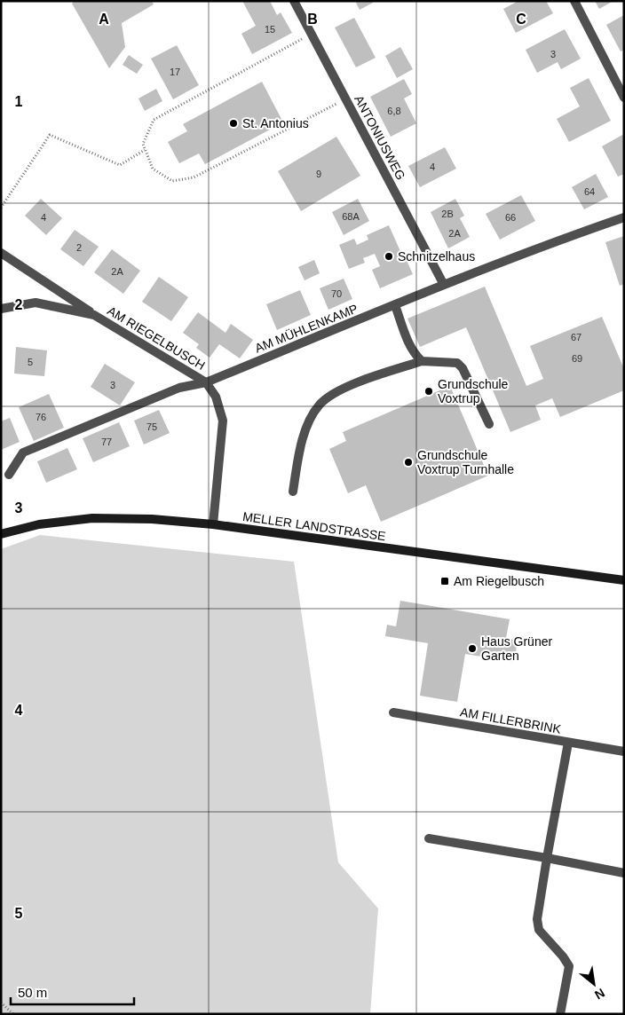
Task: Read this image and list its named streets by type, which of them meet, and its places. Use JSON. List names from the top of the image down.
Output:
{
  "streets": {
    "street": [
      "ANTONIUSWEG",
      "AM MÜHLENKAMP",
      "AM RIEGELBUSCH",
      "MELLER LANDSTRASSE",
      "AM FILLERBRINK"
    ]
  },
  "crossings": [
    ["ANTONIUSWEG", "AM MÜHLENKAMP"],
    ["AM MÜHLENKAMP", "AM RIEGELBUSCH"],
    ["AM RIEGELBUSCH", "MELLER LANDSTRASSE"]
  ],
  "places": {
    "other": [
      "St. Antonius",
      "Schnitzelhaus",
      "Grundschule Voxtrup",
      "Grundschule Voxtrup Turnhalle",
      "Haus Grüner Garten"
    ],
    "transit": ["Am Riegelbusch"]
  },
  "house_numbers": [
    "15",
    "3",
    "17",
    "6,8",
    "4",
    "9",
    "64",
    "2B",
    "68A",
    "4",
    "66",
    "2A",
    "2",
    "2A",
    "70",
    "67",
    "69",
    "5",
    "3",
    "76",
    "75",
    "77"
  ],
  "scale_bar": "50 m",
  "north": "bottom right",
  "grid": {
    "columns": ["A", "B", "C"],
    "rows": [
      "1",
      "2",
      "3",
      "4",
      "5"
    ]
  }
}
